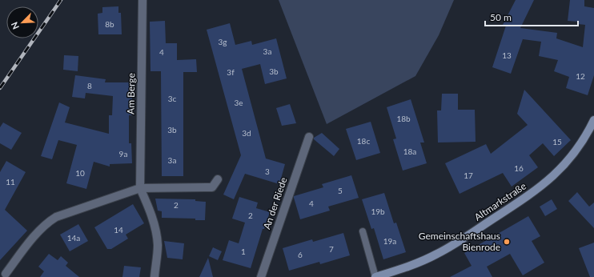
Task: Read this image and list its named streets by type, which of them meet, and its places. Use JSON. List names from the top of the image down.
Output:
{
  "streets": {
    "main road": ["Altmarkstraße"],
    "street": ["Am Berge", "An der Riede"]
  },
  "places": ["Gemeinschaftshaus Bienrode"],
  "house_numbers": [
    "8b",
    "3g",
    "3a",
    "4",
    "13",
    "3b",
    "3f",
    "12",
    "8",
    "3c",
    "3e",
    "18b",
    "3b",
    "3d",
    "18c",
    "15",
    "18a",
    "9a",
    "3a",
    "16",
    "3",
    "10",
    "17",
    "11",
    "5",
    "4",
    "2",
    "19b",
    "2",
    "14",
    "14a",
    "19a",
    "7",
    "1",
    "6"
  ],
  "scale_bar": "50 m",
  "north": "bottom left"
}
